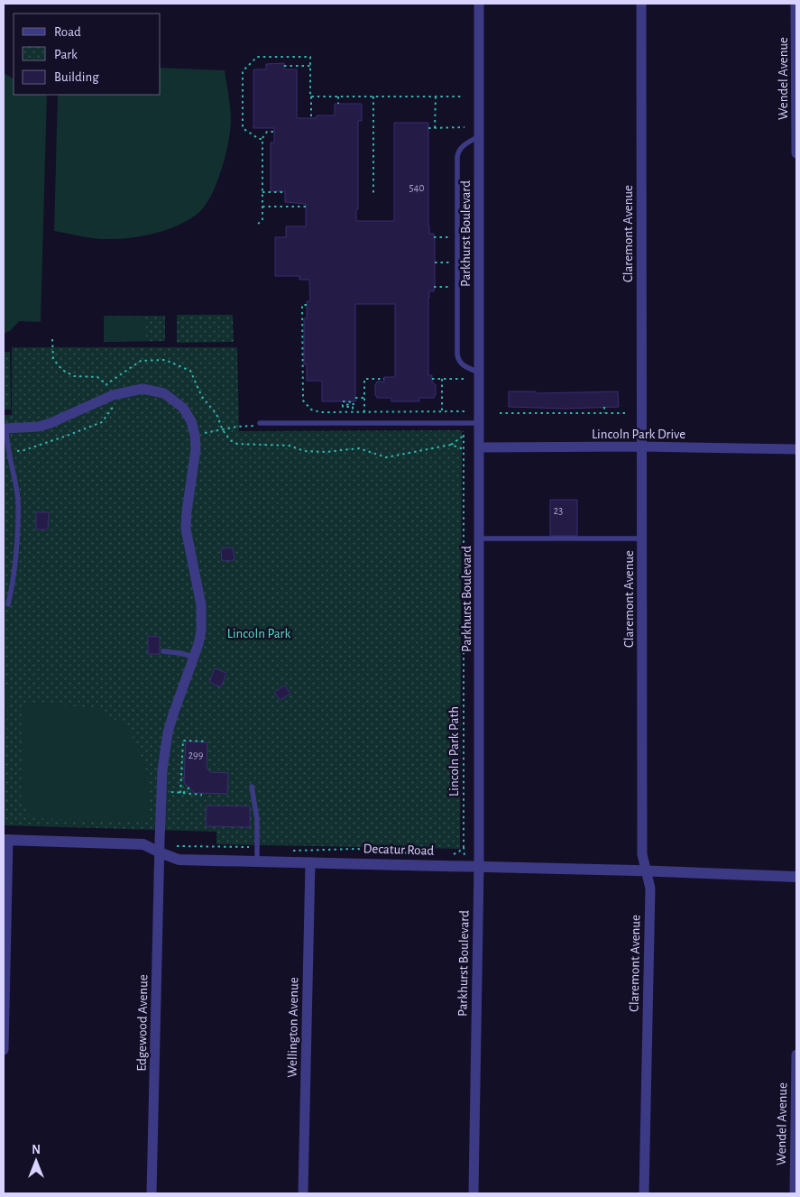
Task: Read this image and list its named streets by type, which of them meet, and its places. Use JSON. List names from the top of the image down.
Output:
{
  "streets": {
    "street": [
      "Wendel Avenue",
      "Parkhurst Boulevard",
      "Claremont Avenue",
      "Lincoln Park Drive",
      "Decatur Road",
      "Edgewood Avenue",
      "Wellington Avenue"
    ],
    "path": ["Lincoln Park Path"]
  },
  "crossings": [
    ["Parkhurst Boulevard", "Lincoln Park Drive"],
    ["Parkhurst Boulevard", "Decatur Road"],
    ["Claremont Avenue", "Lincoln Park Drive"],
    ["Claremont Avenue", "Decatur Road"],
    ["Decatur Road", "Edgewood Avenue"],
    ["Decatur Road", "Wellington Avenue"]
  ],
  "parks": ["Lincoln Park"],
  "house_numbers": ["540", "23", "299"],
  "legend": ["Road", "Park", "Building"],
  "north": "top"
}
